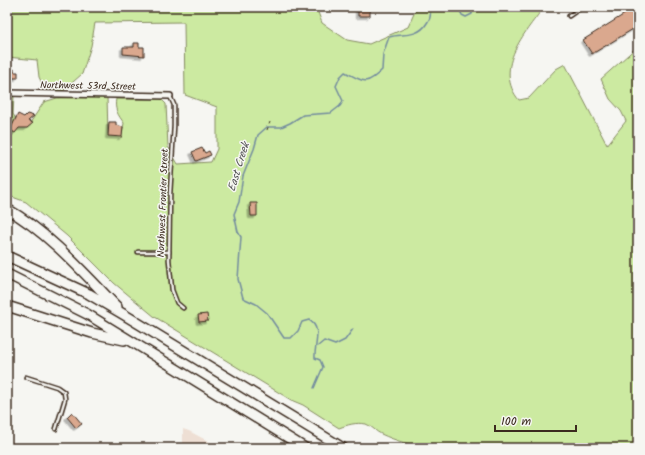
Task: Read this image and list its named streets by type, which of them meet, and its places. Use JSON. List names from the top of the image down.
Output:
{
  "streets": {
    "street": ["Northwest 53rd Street"],
    "lane": ["Northwest Frontier Street"]
  },
  "crossings": [
    ["Northwest 53rd Street", "Northwest Frontier Street"]
  ],
  "water": ["East Creek"],
  "scale_bar": "100 m"
}
